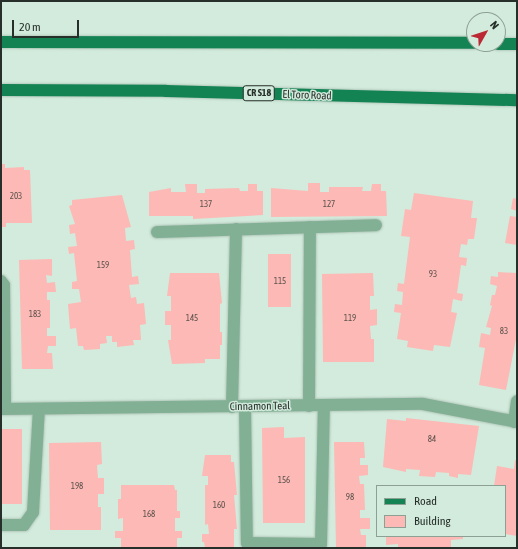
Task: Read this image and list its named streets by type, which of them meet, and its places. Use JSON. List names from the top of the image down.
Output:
{
  "streets": {
    "main road": ["CR S18", "El Toro Road"],
    "street": ["Cinnamon Teal"]
  },
  "house_numbers": [
    "203",
    "137",
    "127",
    "159",
    "93",
    "115",
    "183",
    "145",
    "119",
    "83",
    "84",
    "156",
    "198",
    "98",
    "160",
    "168"
  ],
  "legend": ["Road", "Building"],
  "scale_bar": "20 m",
  "north": "top right"
}
